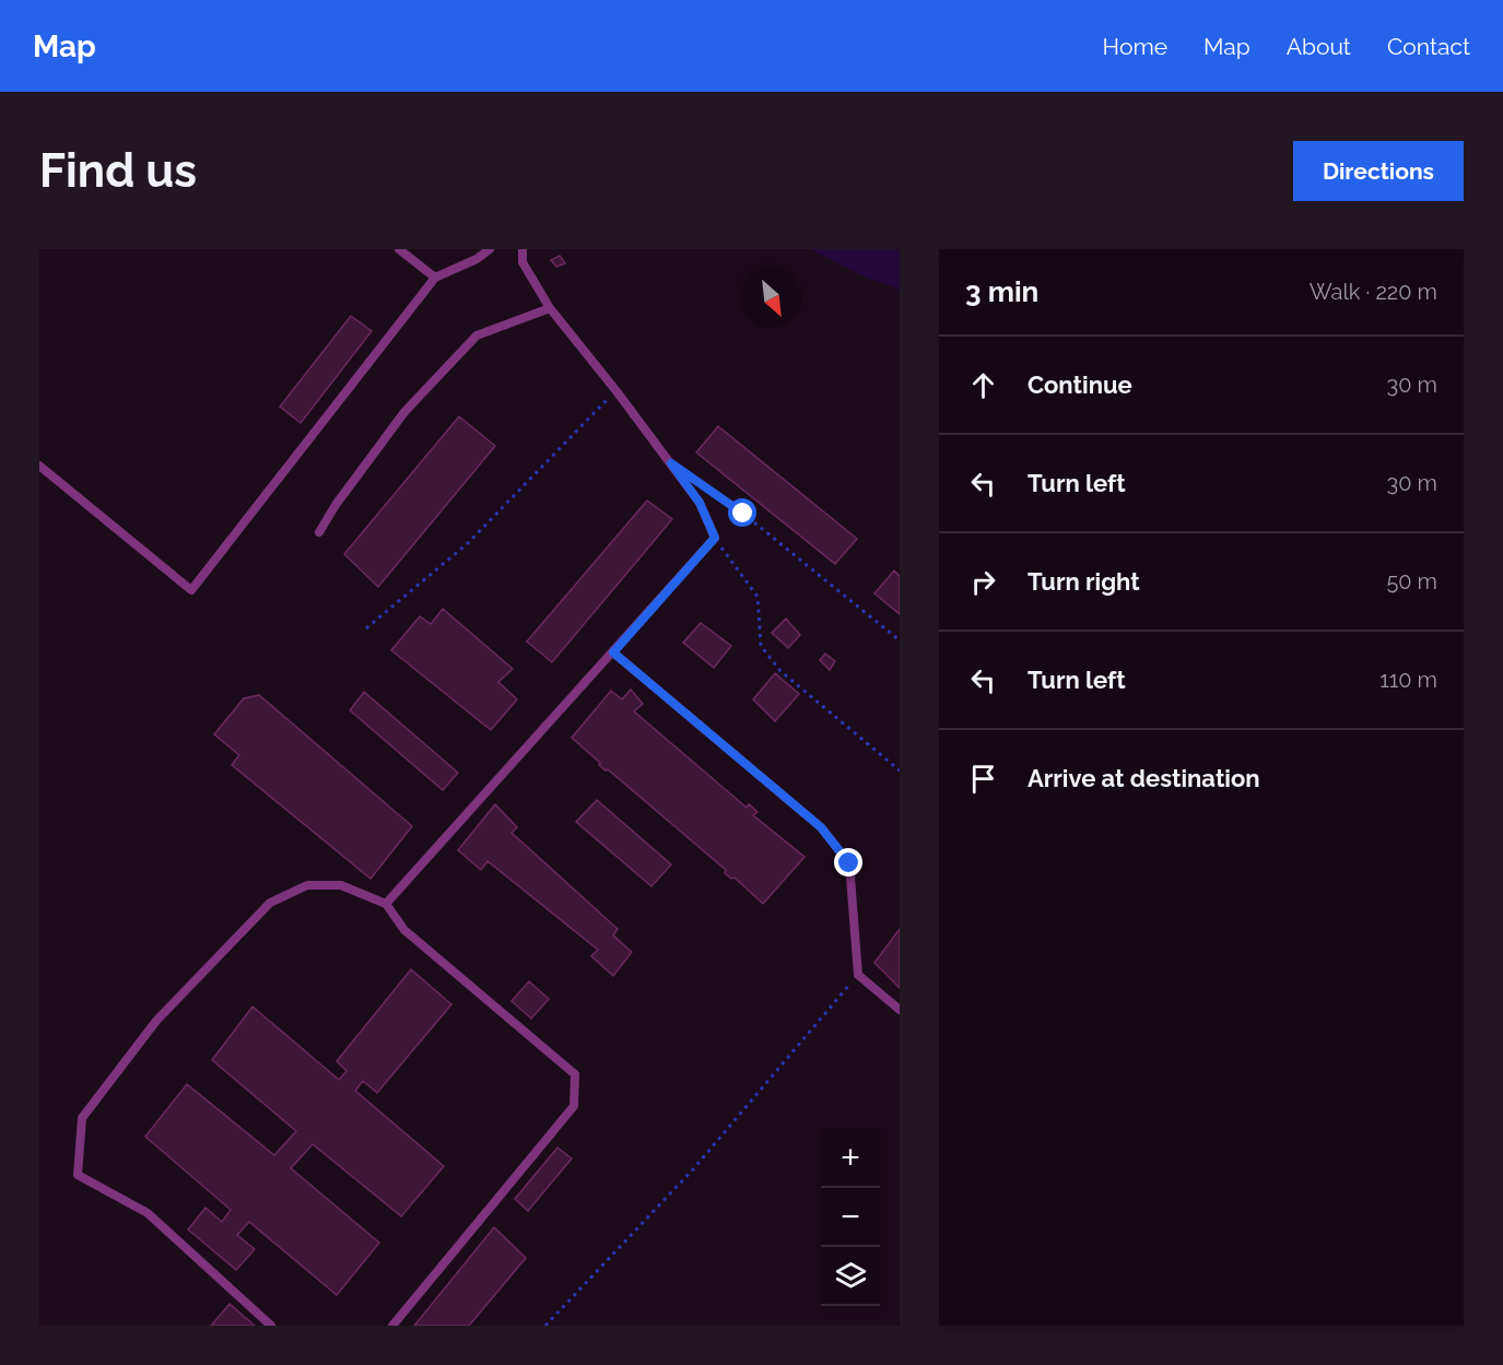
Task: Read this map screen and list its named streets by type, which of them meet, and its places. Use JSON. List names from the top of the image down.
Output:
{
  "north": "bottom right",
  "page": {
    "header": "Map",
    "nav": [
      "Home",
      "Map",
      "About",
      "Contact"
    ],
    "buttons": "Directions",
    "title": "Find us",
    "heading": ["3 min", "Walk · 220 m"],
    "list": [
      ["Continue", "30 m"],
      ["Turn left", "30 m"],
      ["Turn right", "50 m"],
      ["Turn left", "110 m"],
      "Arrive at destination"
    ],
    "map_buttons": ["+", "−"]
  }
}
